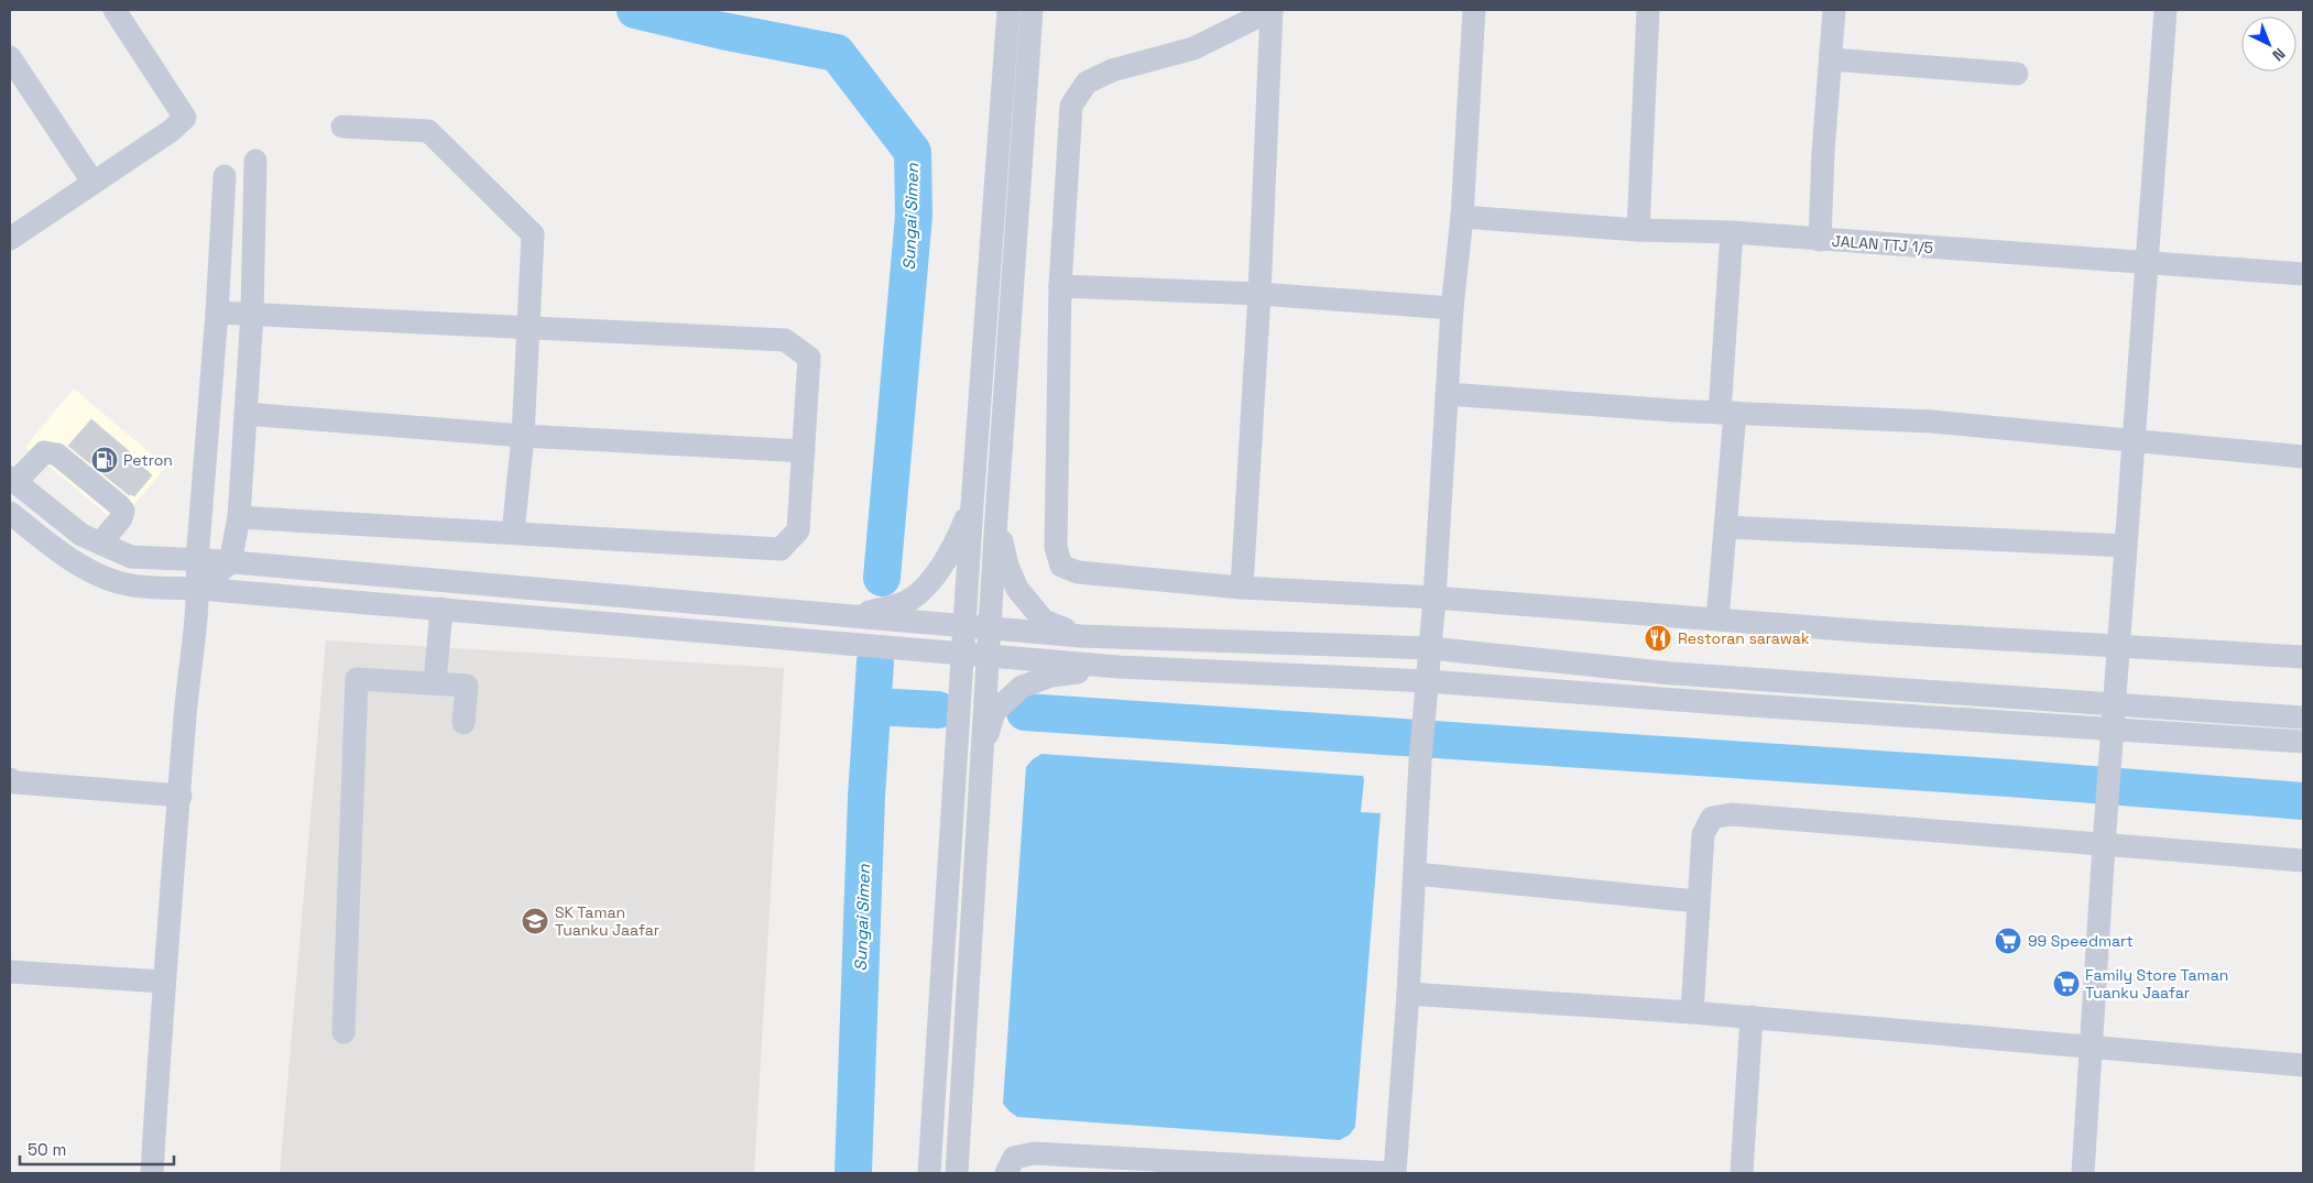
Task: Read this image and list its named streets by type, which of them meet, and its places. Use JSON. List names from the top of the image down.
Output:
{
  "streets": {
    "street": ["JALAN TTJ 1/5"]
  },
  "water": ["Sungai Simen"],
  "places": {
    "fuel station": ["Petron"],
    "restaurant": ["Restoran sarawak"],
    "school or university": ["SK Taman Tuanku Jaafar"],
    "supermarket": ["99 Speedmart", "Family Store Taman Tuanku Jaafar"]
  },
  "scale_bar": "50 m",
  "north": "bottom right"
}
